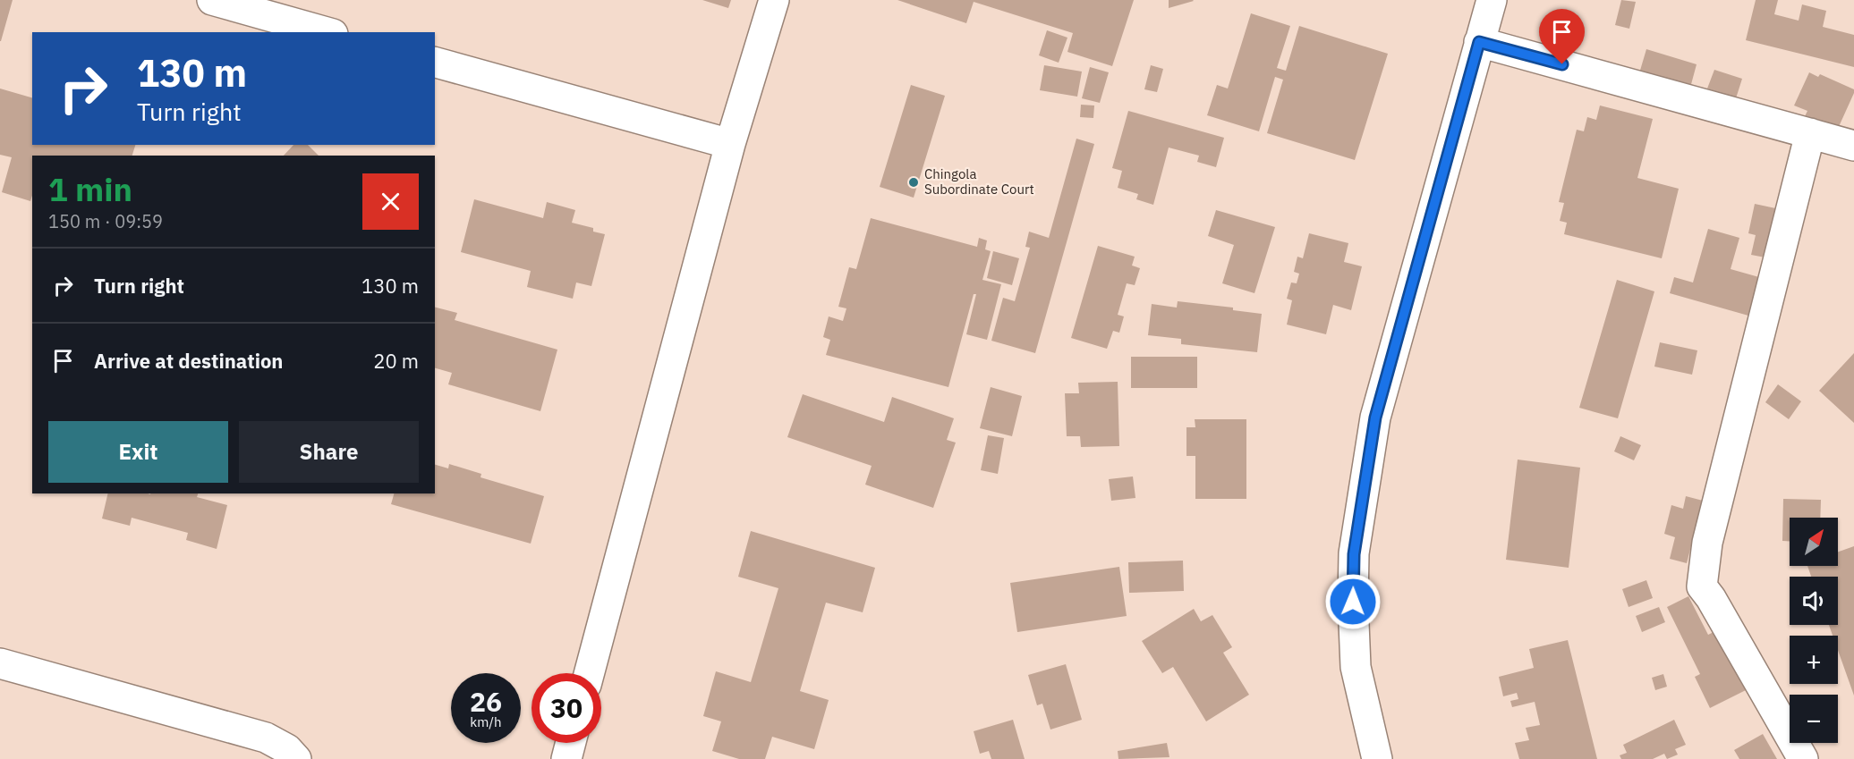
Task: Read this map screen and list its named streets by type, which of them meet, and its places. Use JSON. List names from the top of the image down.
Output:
{
  "places": ["Chingola Subordinate Court"],
  "north": "top right",
  "page": {
    "turn": ["130 m", "Turn right"],
    "heading": ["1 min", "150 m · 09:59"],
    "list": [
      {
        "name": "Turn right",
        "value": "130 m"
      },
      {
        "name": "Arrive at destination",
        "value": "20 m"
      }
    ],
    "buttons": ["Exit", "Share"],
    "map_buttons": ["+", "−"],
    "speed": "26 km/h",
    "limit": "30"
  }
}
